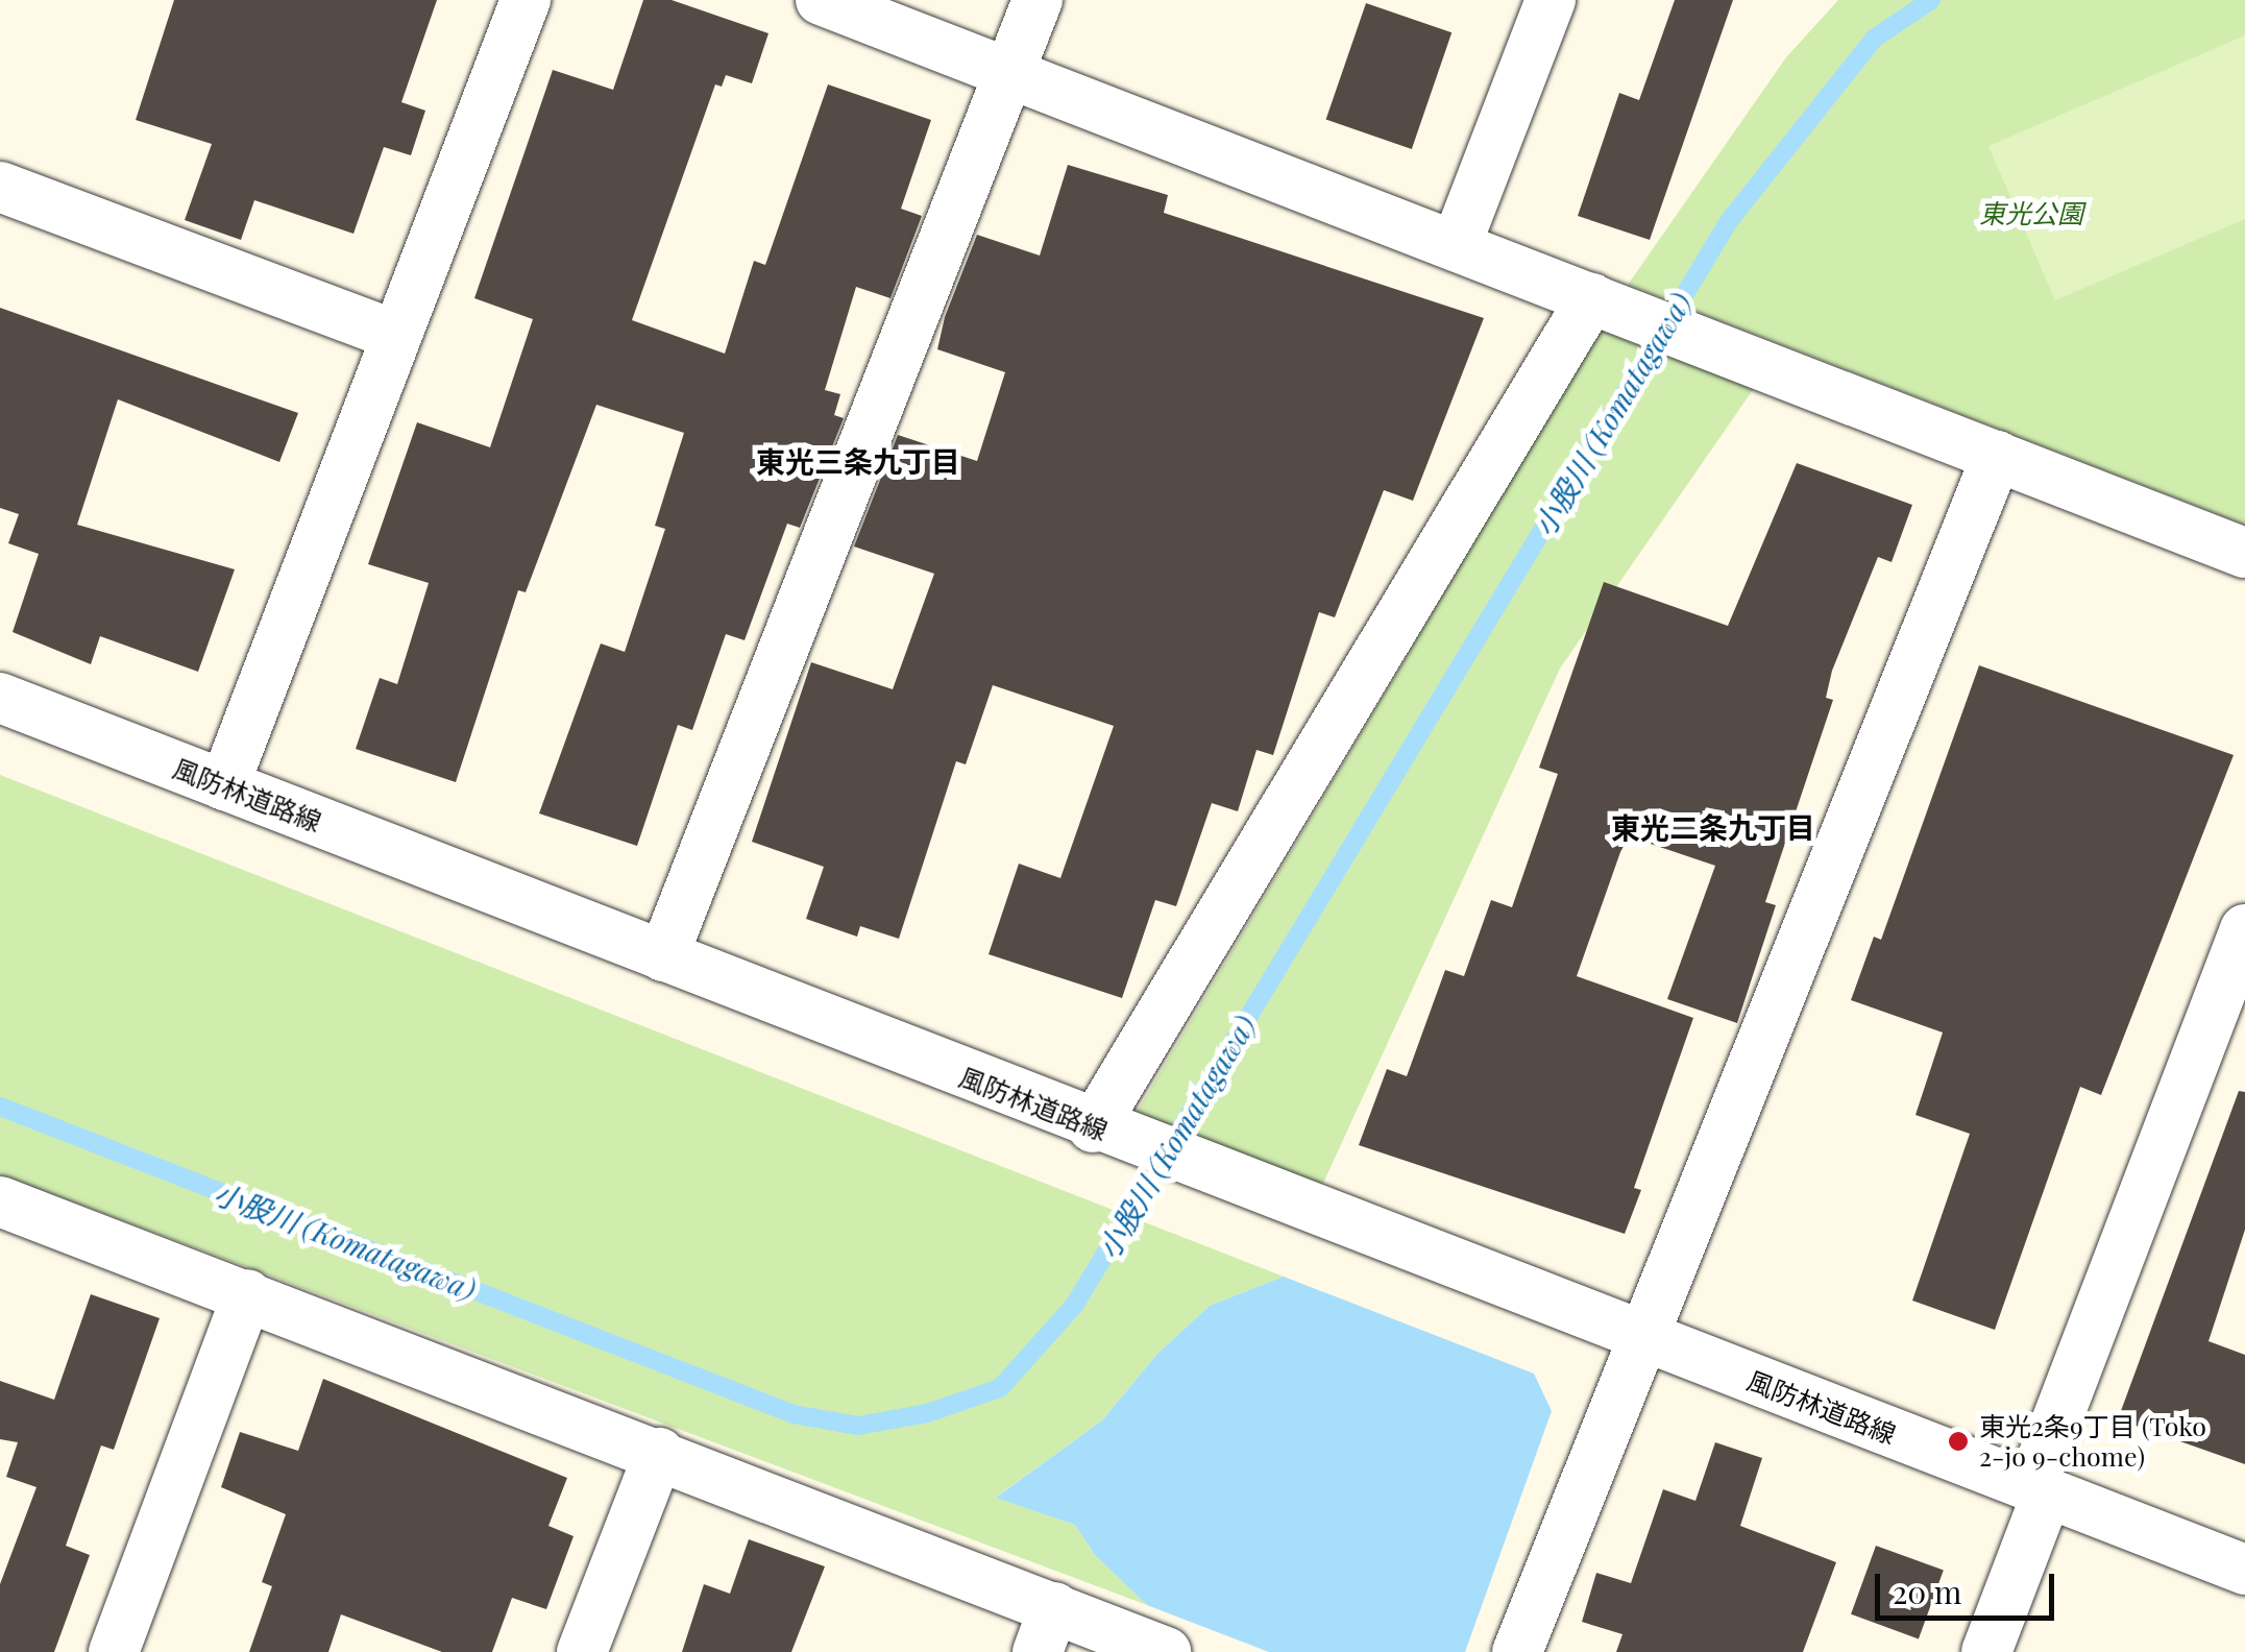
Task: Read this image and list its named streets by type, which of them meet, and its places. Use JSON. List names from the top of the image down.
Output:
{
  "streets": {
    "street": ["風防林道路線"]
  },
  "districts": ["東光三条九丁目", "東光二条九丁目"],
  "water": ["小股川 (Komatagawa)"],
  "parks": ["東光公園"],
  "places": ["東光2条9丁目 (Toko 2-jo 9-chome)"],
  "scale_bar": "20 m"
}
